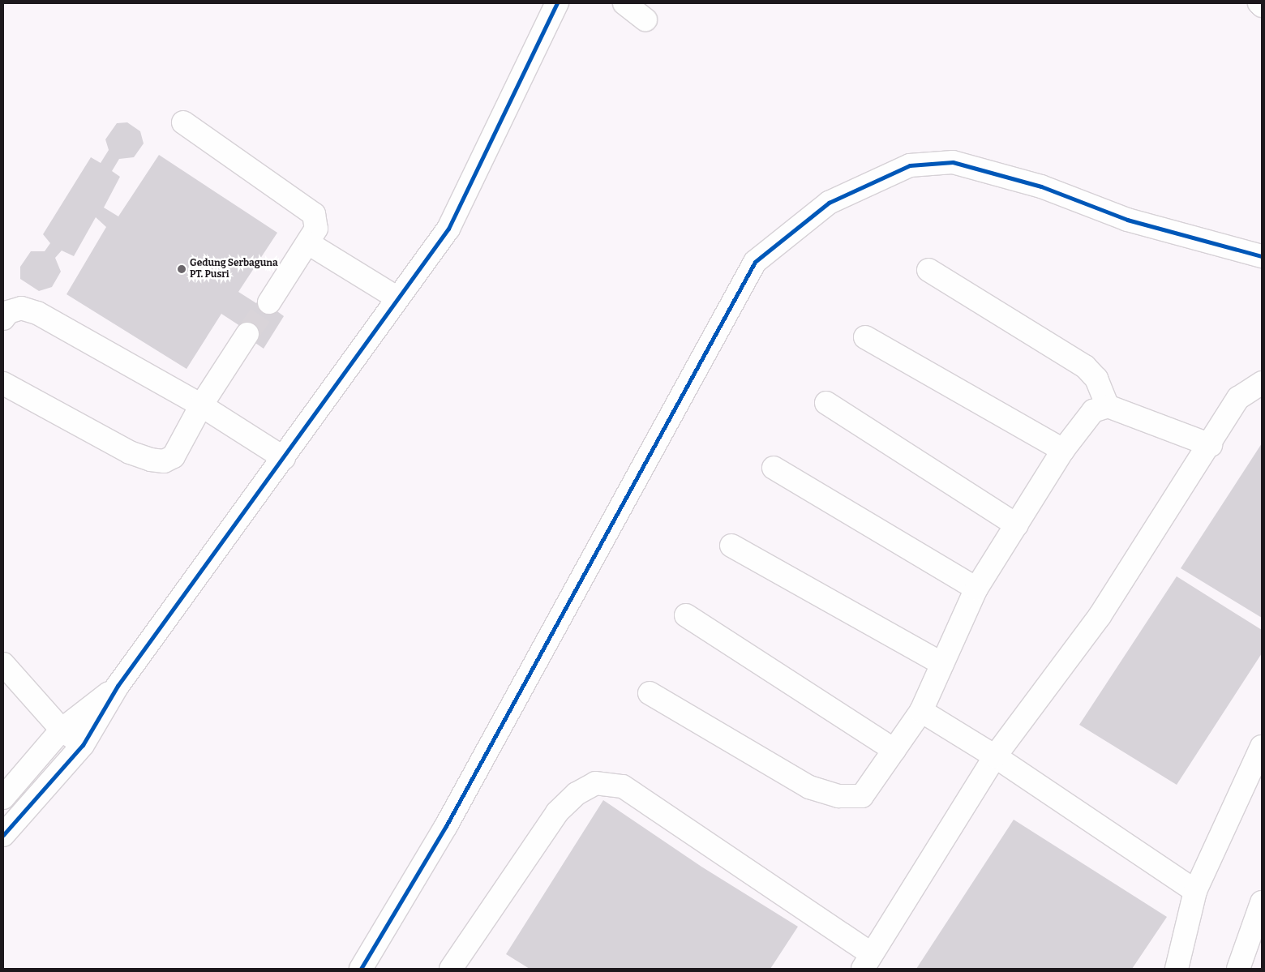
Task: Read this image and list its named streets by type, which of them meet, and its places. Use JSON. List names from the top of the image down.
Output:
{
  "places": ["Gedung Serbaguna PT. Pusri"]
}
